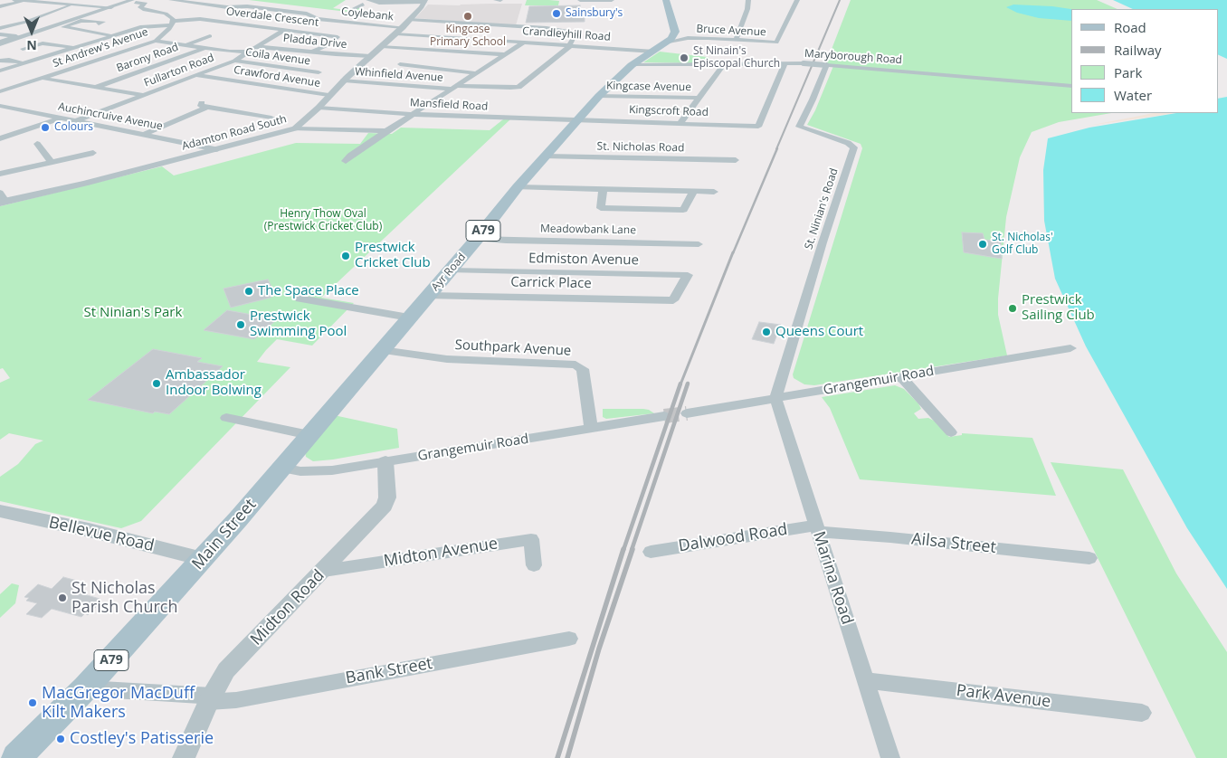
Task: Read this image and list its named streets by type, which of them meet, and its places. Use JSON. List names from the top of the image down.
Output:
{
  "streets": {
    "main road": ["A79", "Ayr Road", "Main Street"],
    "street": [
      "Coylebank",
      "Overdale Crescent",
      "Bruce Avenue",
      "Crandleyhill Road",
      "Pladda Drive",
      "St Andrew's Avenue",
      "Coila Avenue",
      "Maryborough Road",
      "Barony Road",
      "Fullarton Road",
      "Whinfield Avenue",
      "Crawford Avenue",
      "Kingcase Avenue",
      "Mansfield Road",
      "Kingscroft Road",
      "Auchincruive Avenue",
      "Adamton Road South",
      "St. Nicholas Road",
      "St. Ninian's Road",
      "Meadowbank Lane",
      "Edmiston Avenue",
      "Carrick Place",
      "Southpark Avenue",
      "Grangemuir Road",
      "Bellevue Road",
      "Dalwood Road",
      "Ailsa Street",
      "Midton Avenue",
      "Marina Road",
      "Midton Road",
      "Bank Street",
      "Park Avenue"
    ]
  },
  "crossings": [
    ["Coylebank", "Crandleyhill Road"],
    ["Coylebank", "Adamton Road South"],
    ["Overdale Crescent", "Pladda Drive"],
    ["Overdale Crescent", "St Andrew's Avenue"],
    ["Overdale Crescent", "Fullarton Road"],
    ["Bruce Avenue", "Ayr Road"],
    ["Crandleyhill Road", "Whinfield Avenue"],
    ["Crandleyhill Road", "Adamton Road South"],
    ["Crandleyhill Road", "Ayr Road"],
    ["Pladda Drive", "Fullarton Road"],
    ["Pladda Drive", "Adamton Road South"],
    ["Coila Avenue", "Fullarton Road"],
    ["Maryborough Road", "Kingscroft Road"],
    ["Maryborough Road", "St. Ninian's Road"],
    ["Maryborough Road", "Ayr Road"],
    ["Fullarton Road", "Crawford Avenue"],
    ["Fullarton Road", "Auchincruive Avenue"],
    ["Whinfield Avenue", "Adamton Road South"],
    ["Crawford Avenue", "Adamton Road South"],
    ["Kingcase Avenue", "Ayr Road"],
    ["Mansfield Road", "Kingscroft Road"],
    ["Mansfield Road", "Adamton Road South"],
    ["Mansfield Road", "Ayr Road"],
    ["Kingscroft Road", "Ayr Road"],
    ["Auchincruive Avenue", "Adamton Road South"],
    ["St. Nicholas Road", "Ayr Road"],
    ["St. Ninian's Road", "Grangemuir Road"],
    ["St. Ninian's Road", "Marina Road"],
    ["Meadowbank Lane", "Ayr Road"],
    ["Edmiston Avenue", "Ayr Road"],
    ["Edmiston Avenue", "Carrick Place"],
    ["Ayr Road", "Carrick Place"],
    ["Ayr Road", "Southpark Avenue"],
    ["Ayr Road", "Grangemuir Road"],
    ["Ayr Road", "Main Street"],
    ["Southpark Avenue", "Grangemuir Road"],
    ["Grangemuir Road", "Main Street"],
    ["Grangemuir Road", "Marina Road"],
    ["Grangemuir Road", "Midton Road"],
    ["Bellevue Road", "Main Street"],
    ["Main Street", "Bank Street"],
    ["Dalwood Road", "Ailsa Street"],
    ["Dalwood Road", "Marina Road"],
    ["Ailsa Street", "Marina Road"],
    ["Midton Avenue", "Midton Road"],
    ["Marina Road", "Park Avenue"],
    ["Midton Road", "Bank Street"]
  ],
  "parks": ["Henry Thow Oval (Prestwick Cricket Club)", "St Ninian's Park"],
  "places": [
    "Sainsbury's",
    "Kingcase Primary School",
    "St Ninain's Episcopal Church",
    "Colours",
    "St. Nicholas' Golf Club",
    "Prestwick Cricket Club",
    "The Space Place",
    "Prestwick Sailing Club",
    "Prestwick Swimming Pool",
    "Queens Court",
    "Ambassador Indoor Bolwing",
    "St Nicholas Parish Church",
    "MacGregor MacDuff Kilt Makers",
    "Costley's Patisserie"
  ],
  "legend": [
    "Road",
    "Railway",
    "Park",
    "Water"
  ],
  "north": "bottom"
}
